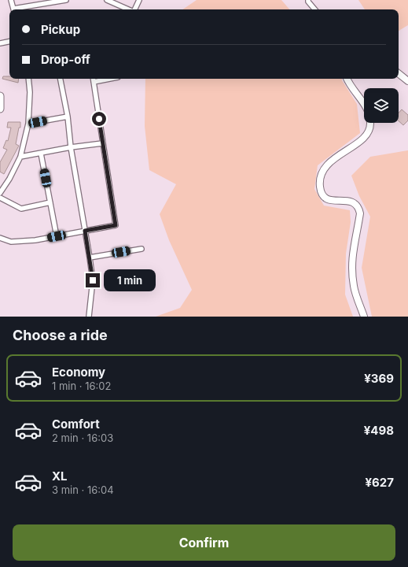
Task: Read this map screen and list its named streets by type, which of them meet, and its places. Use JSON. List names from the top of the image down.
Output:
{
  "page": {
    "banner": ["Pickup", "Drop-off"],
    "bubble": "1 min",
    "heading": "Choose a ride",
    "list": [
      {
        "name": "Economy",
        "note": "1 min · 16:02",
        "value": "¥369"
      },
      {
        "name": "Comfort",
        "note": "2 min · 16:03",
        "value": "¥498"
      },
      {
        "name": "XL",
        "note": "3 min · 16:04",
        "value": "¥627"
      }
    ],
    "buttons": "Confirm"
  }
}
